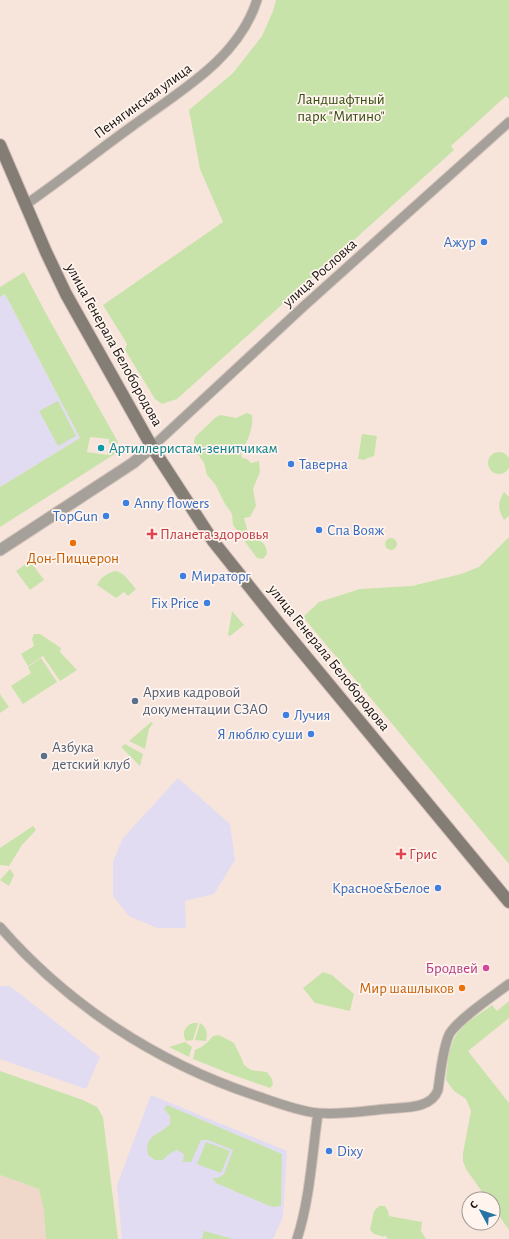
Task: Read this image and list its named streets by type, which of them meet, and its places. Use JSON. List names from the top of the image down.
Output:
{
  "streets": {
    "main road": ["улица Генерала Белобородова"],
    "street": ["Пенягинская улица", "улица Рословка"]
  },
  "crossings": [
    ["Пенягинская улица", "улица Генерала Белобородова"],
    ["улица Рословка", "улица Генерала Белобородова"]
  ],
  "parks": ["Ландшафтный парк \"Митино\""],
  "places": {
    "other": [
      "Ажур",
      "Артиллеристам-зенитчикам",
      "Таверна",
      "Anny flowers",
      "TopGun",
      "Спа Вояж",
      "Дон-Пиццерон",
      "Мираторг",
      "Fix Price",
      "Архив кадровой документации СЗАО",
      "Лучия",
      "Я люблю суши",
      "Азбука детский клуб",
      "Красное&Белое",
      "Бродвей",
      "Мир шашлыков",
      "Dixy"
    ],
    "health": ["Планета здоровья", "Грис"]
  },
  "north": "top left"
}
